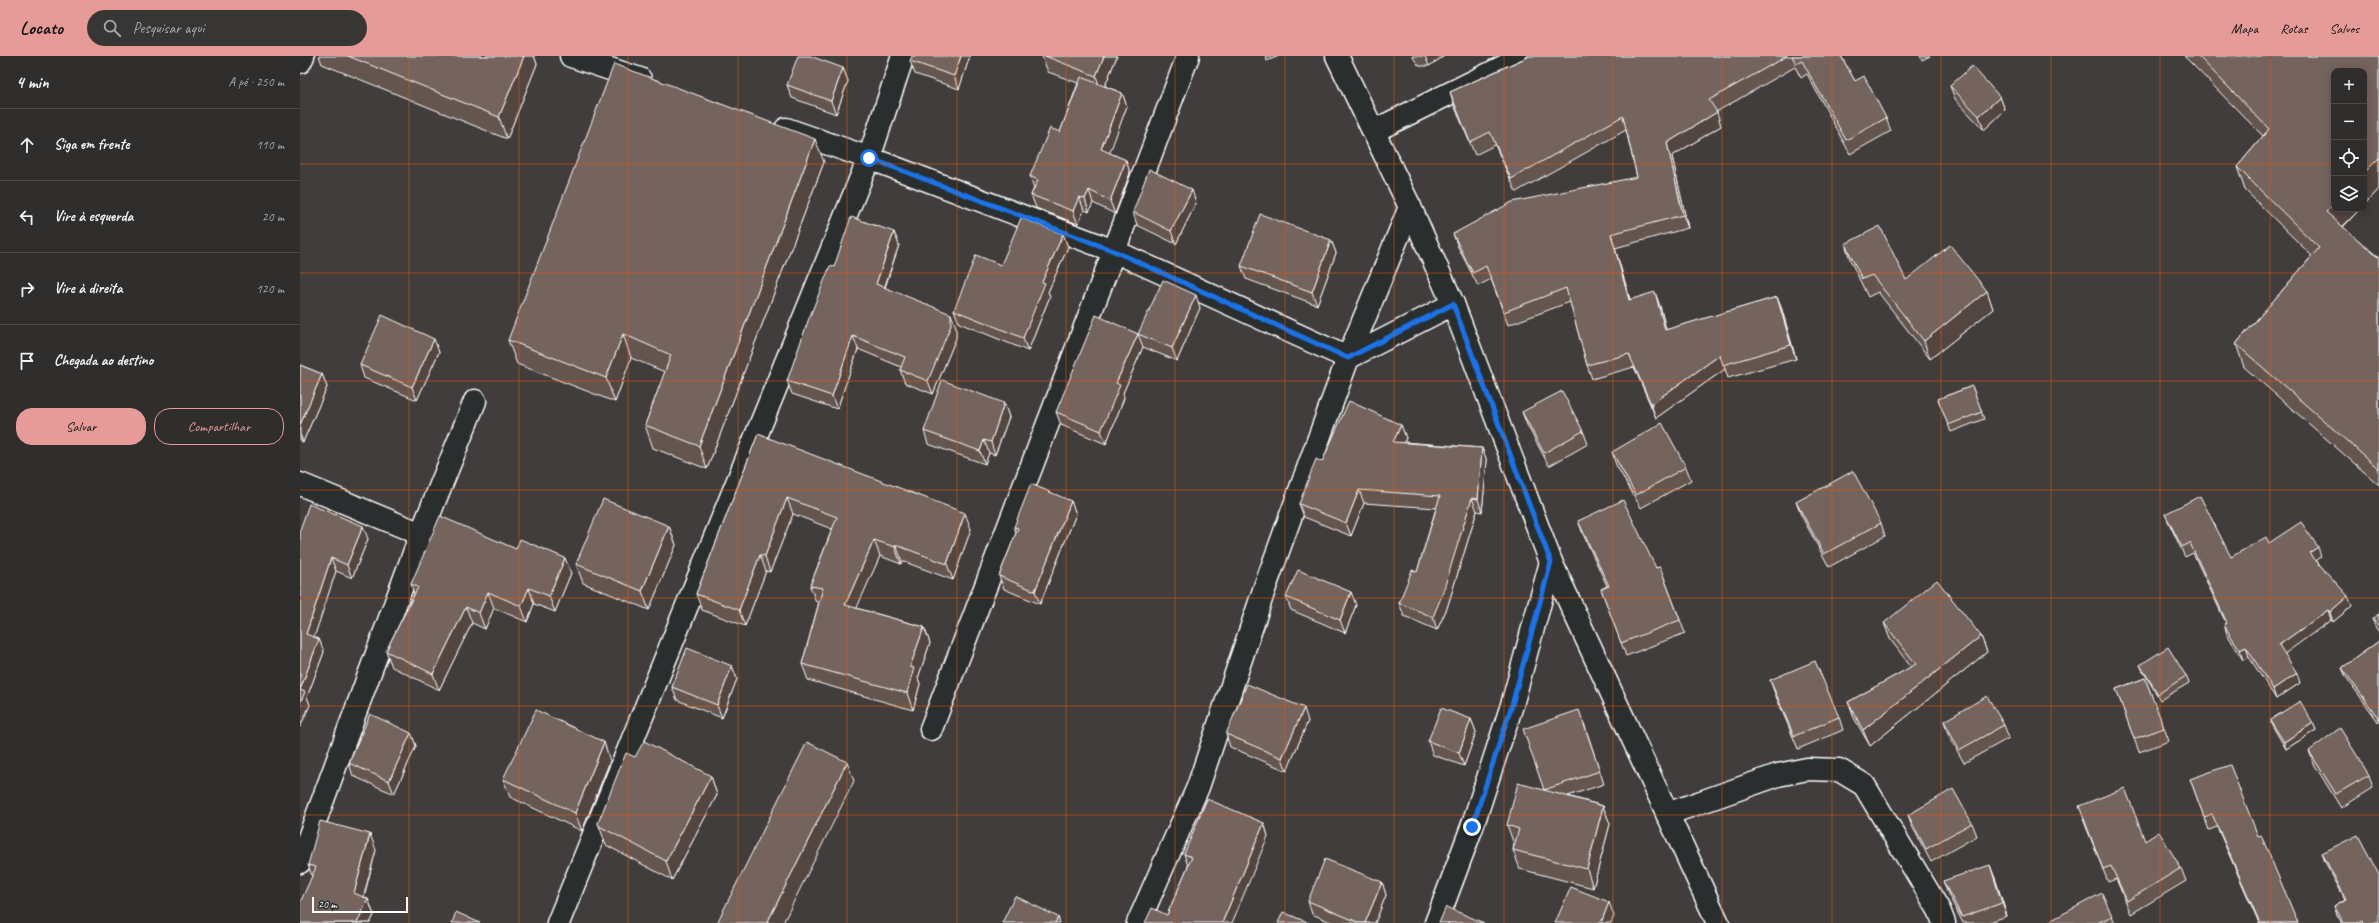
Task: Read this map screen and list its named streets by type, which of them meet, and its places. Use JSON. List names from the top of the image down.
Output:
{
  "scale_bar": "20 m",
  "page": {
    "header": "Locato",
    "search": "Pesquisar aqui",
    "nav": ["Mapa", "Rotas", "Salvos"],
    "heading": ["4 min", "A pé · 250 m"],
    "map_buttons": ["+", "−"],
    "list": [
      ["Siga em frente", "110 m"],
      ["Vire à esquerda", "20 m"],
      ["Vire à direita", "120 m"],
      "Chegada ao destino"
    ],
    "buttons": ["Salvar", "Compartilhar"],
    "scale": "20 m"
  }
}
